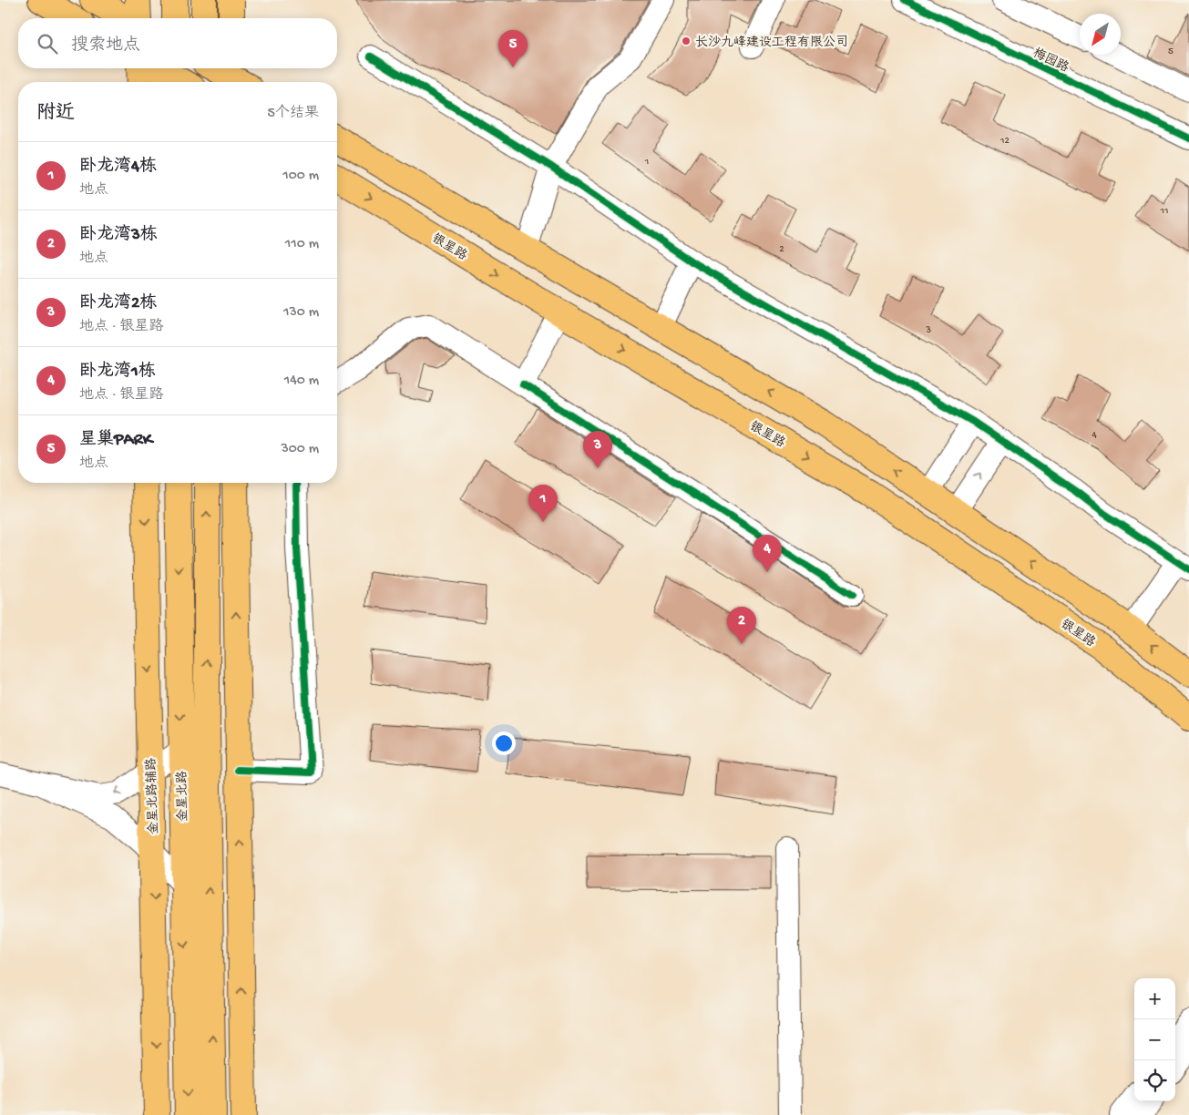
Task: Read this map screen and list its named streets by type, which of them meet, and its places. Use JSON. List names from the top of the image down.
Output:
{
  "streets": {
    "main road": ["银星路", "金星北路辅路", "金星北路"],
    "street": ["梅园路"]
  },
  "places": ["长沙九峰建设工程有限公司"],
  "house_numbers": [
    "5",
    "12",
    "1",
    "11",
    "2",
    "3",
    "4"
  ],
  "north": "bottom left",
  "page": {
    "search": "搜索地点",
    "pins": [
      "5",
      "3",
      "1",
      "4",
      "2"
    ],
    "heading": ["附近", "5个结果"],
    "list": [
      {
        "mark": "1",
        "name": "卧龙湾4栋",
        "note": "地点",
        "value": "100 m"
      },
      {
        "mark": "2",
        "name": "卧龙湾3栋",
        "note": "地点",
        "value": "110 m"
      },
      {
        "mark": "3",
        "name": "卧龙湾2栋",
        "note": "地点 · 银星路",
        "value": "130 m"
      },
      {
        "mark": "4",
        "name": "卧龙湾1栋",
        "note": "地点 · 银星路",
        "value": "140 m"
      },
      {
        "mark": "5",
        "name": "星巢PARK",
        "note": "地点",
        "value": "300 m"
      }
    ],
    "map_buttons": ["+", "−"]
  }
}
